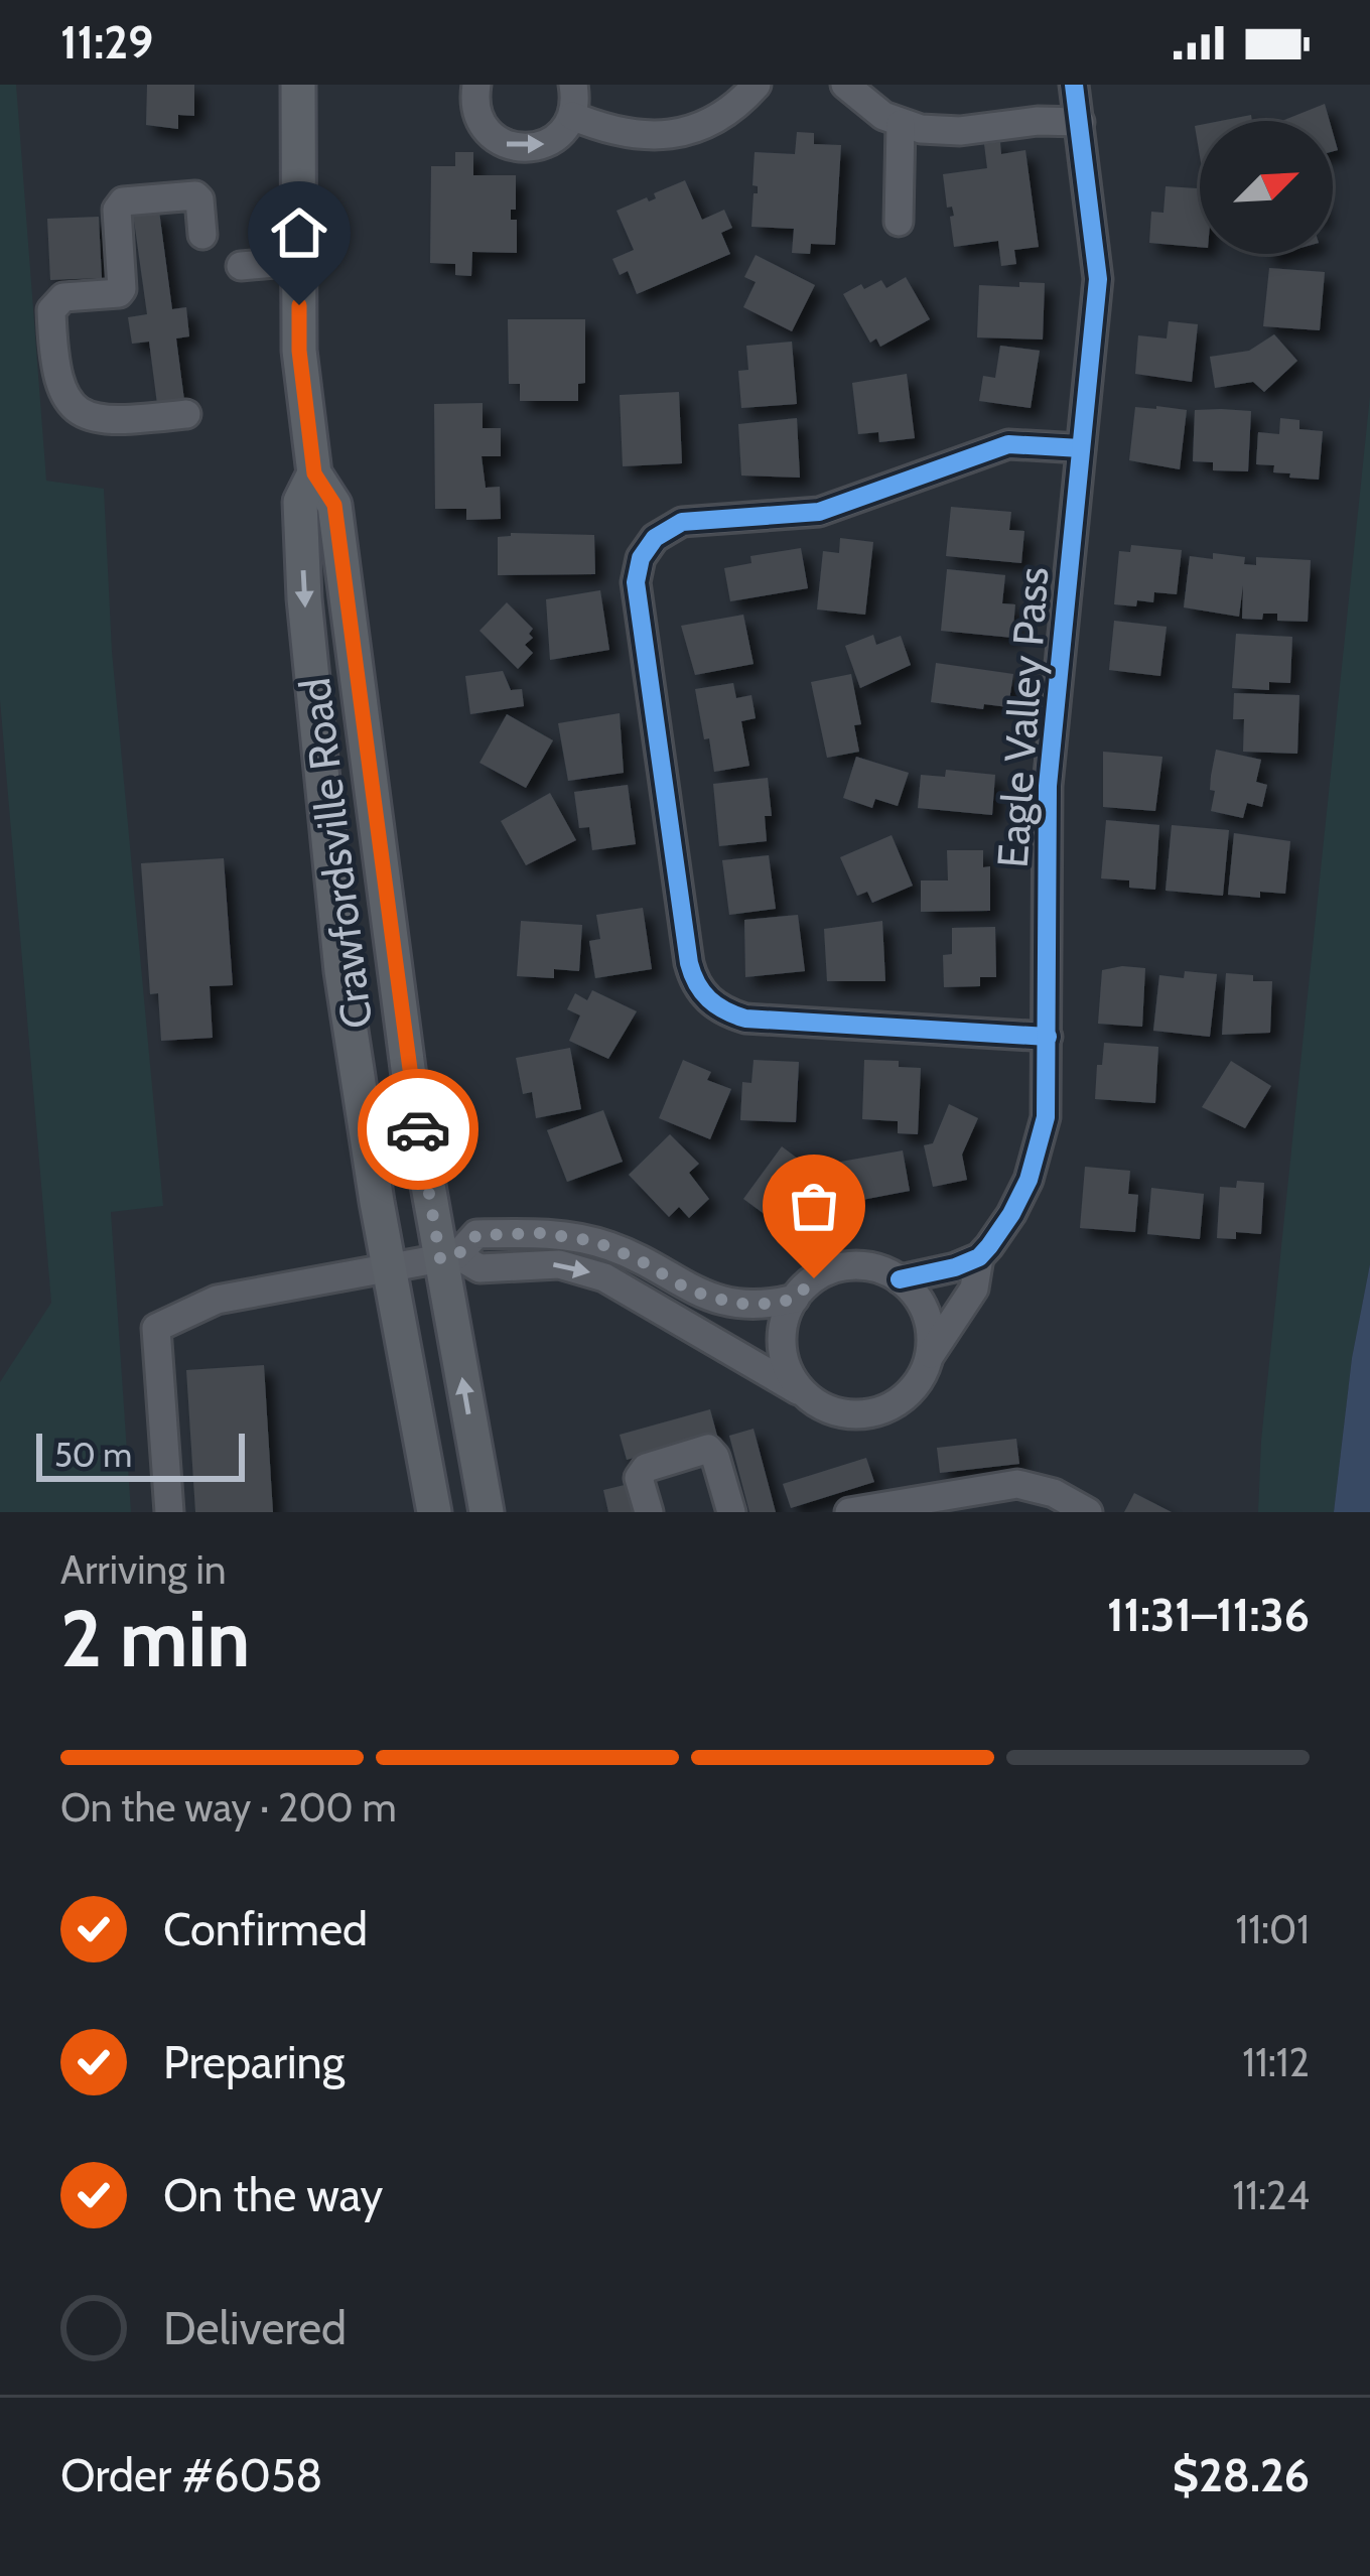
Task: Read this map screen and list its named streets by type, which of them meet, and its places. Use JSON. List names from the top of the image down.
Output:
{
  "streets": {
    "main road": ["Crawfordsville Road"],
    "street": ["Eagle Valley Pass"]
  },
  "crossings": [
    ["Eagle Valley Pass", "Crawfordsville Road"]
  ],
  "scale_bar": "50 m",
  "north": "top right",
  "page": {
    "status": "11:29",
    "scale": "50 m",
    "heading": ["2 min", "Arriving in", "11:31–11:36"],
    "panel": ["Order #6058", "$28.26"],
    "bar": "On the way · 200 m",
    "list": [
      ["Confirmed", "11:01"],
      ["Preparing", "11:12"],
      ["On the way", "11:24"],
      "Delivered"
    ]
  }
}
